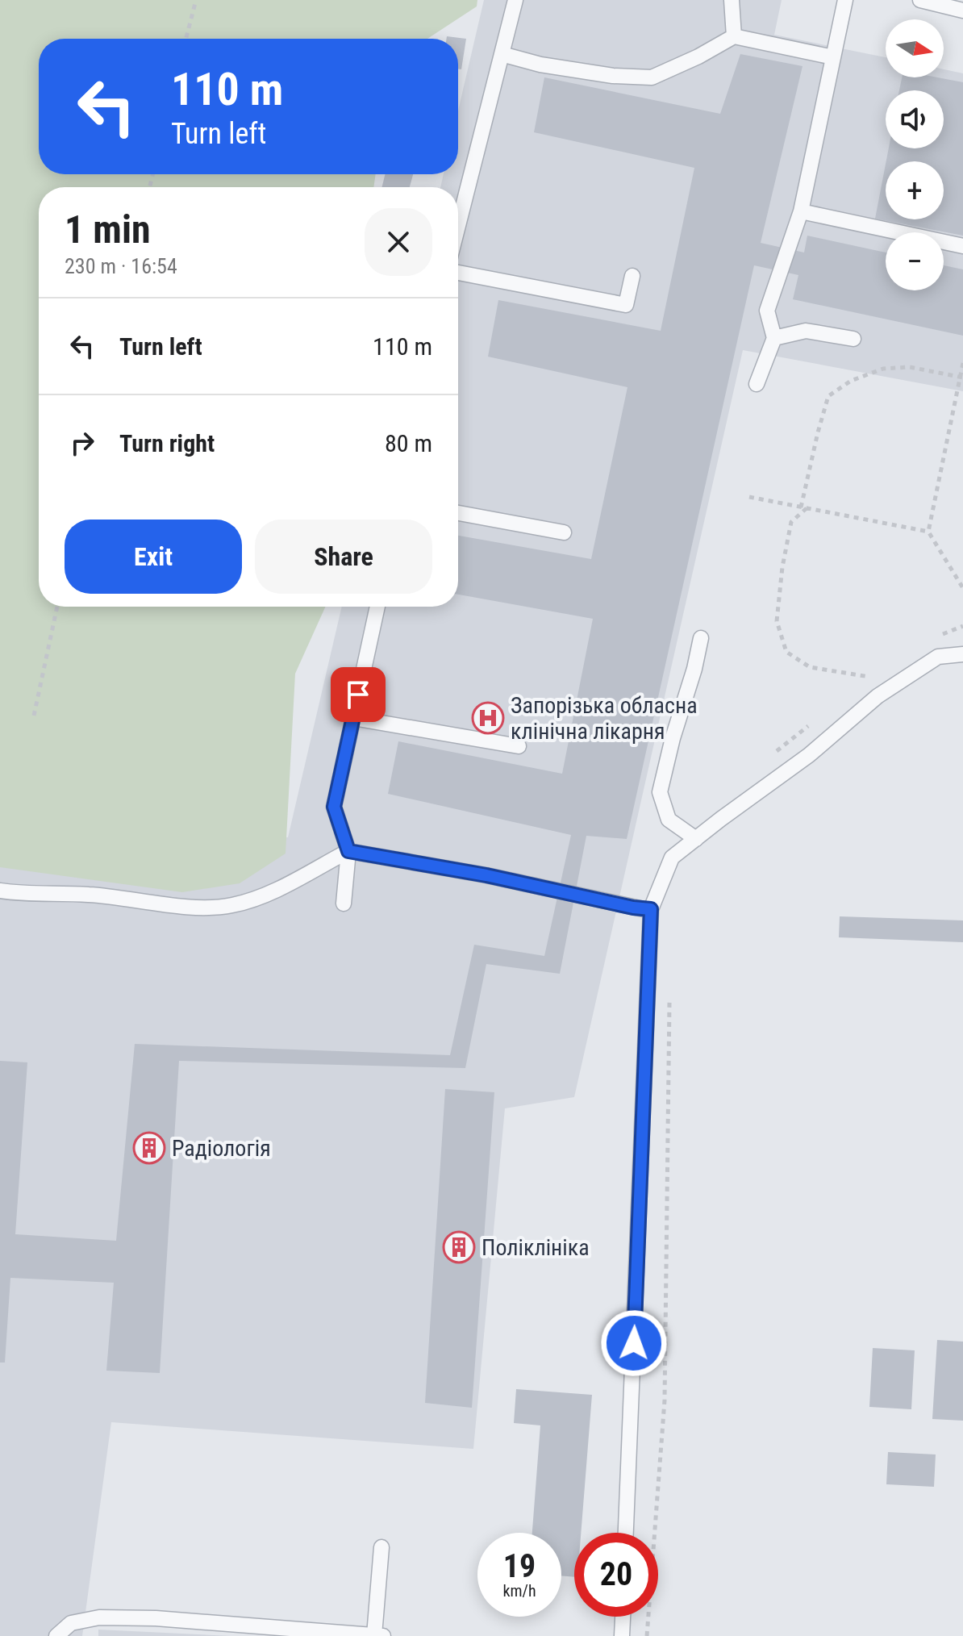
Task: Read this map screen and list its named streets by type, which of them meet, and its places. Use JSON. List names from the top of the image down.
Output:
{
  "places": {
    "hospital": ["Запорізька обласна клінічна лікарня"],
    "building": ["Радіологія", "Поліклініка"]
  },
  "north": "right",
  "page": {
    "map_buttons": ["+", "−"],
    "turn": ["110 m", "Turn left"],
    "heading": ["1 min", "230 m · 16:54"],
    "list": [
      {
        "name": "Turn left",
        "value": "110 m"
      },
      {
        "name": "Turn right",
        "value": "80 m"
      }
    ],
    "buttons": ["Exit", "Share"],
    "speed": "19 km/h",
    "limit": "20"
  }
}
